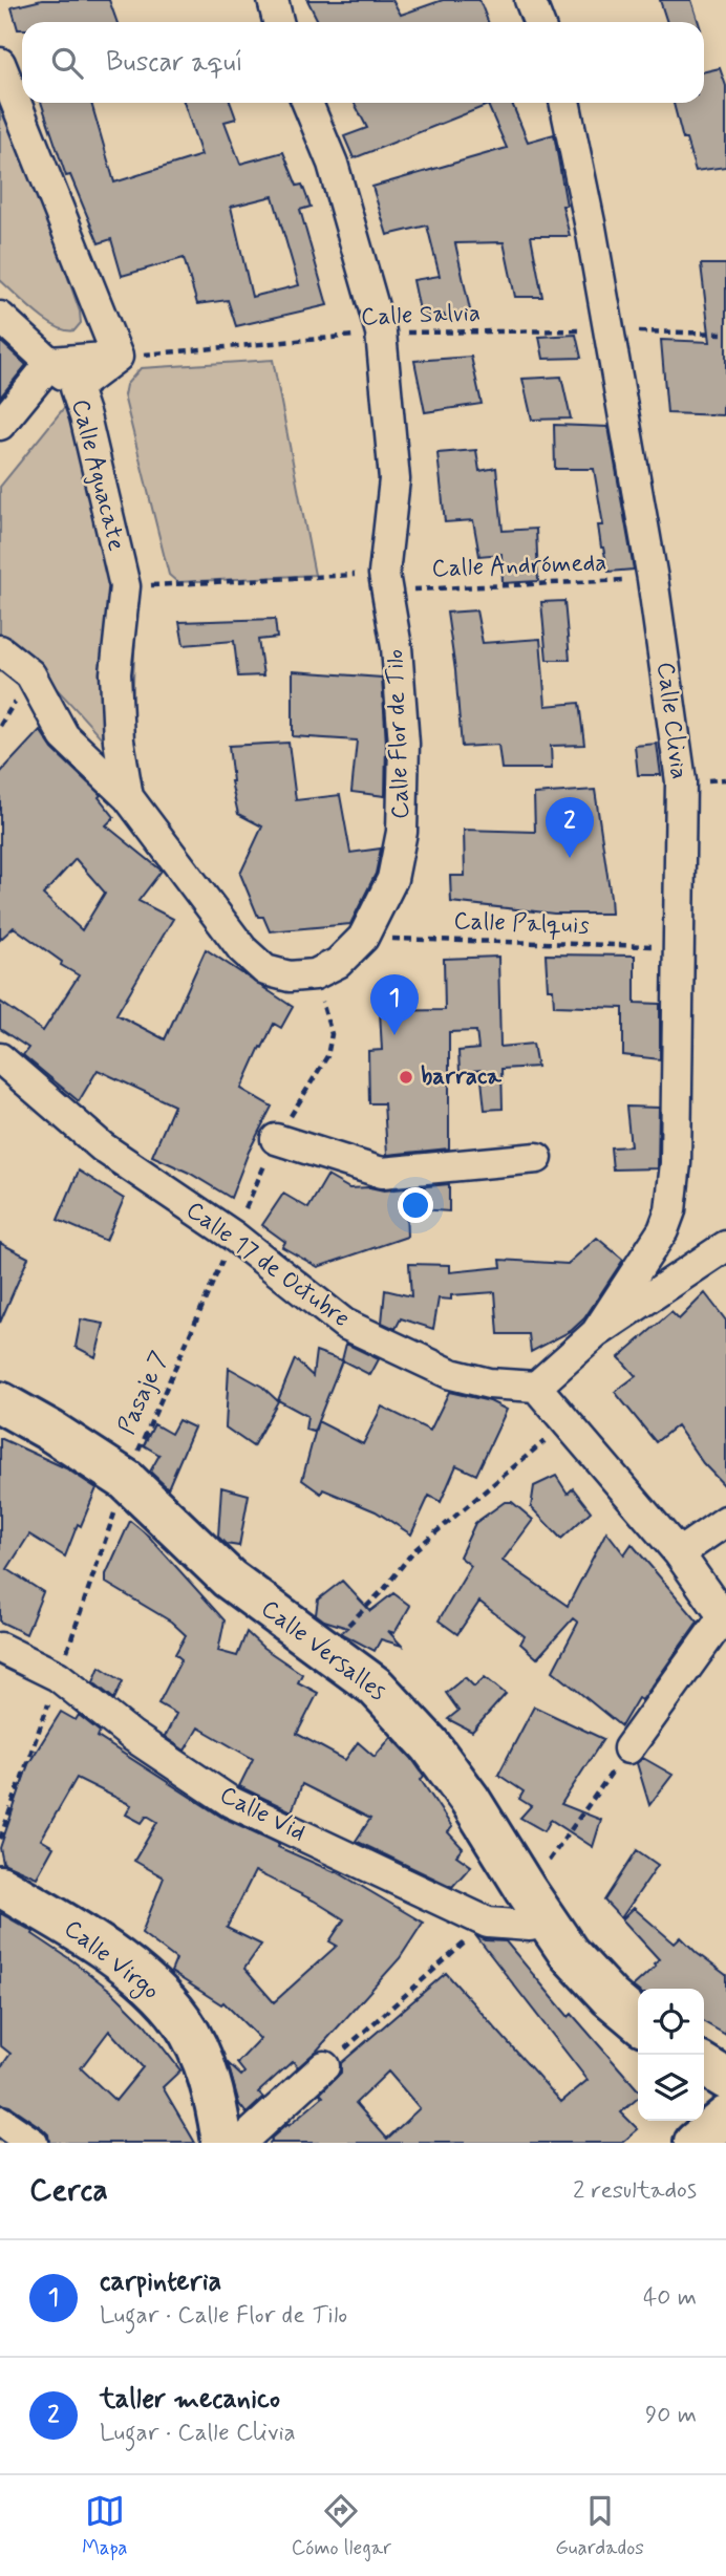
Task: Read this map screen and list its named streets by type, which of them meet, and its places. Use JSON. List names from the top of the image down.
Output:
{
  "streets": {
    "street": [
      "Calle Aguacate",
      "Calle Clivia",
      "Calle Flor de Tilo",
      "Calle 17 de Octubre",
      "Calle Versalles",
      "Calle Vid",
      "Calle Virgo"
    ],
    "path": [
      "Calle Salvia",
      "Calle Andrómeda",
      "Calle Palquis",
      "Pasaje 7"
    ]
  },
  "crossings": [
    ["Calle Salvia", "Calle Aguacate"],
    ["Calle Salvia", "Calle Clivia"],
    ["Calle Salvia", "Calle Flor de Tilo"],
    ["Calle Aguacate", "Calle Andrómeda"],
    ["Calle Andrómeda", "Calle Clivia"],
    ["Calle Andrómeda", "Calle Flor de Tilo"],
    ["Calle Clivia", "Calle Palquis"],
    ["Calle Flor de Tilo", "Calle Palquis"],
    ["Calle Flor de Tilo", "Pasaje 7"],
    ["Calle 17 de Octubre", "Pasaje 7"],
    ["Pasaje 7", "Calle Versalles"],
    ["Pasaje 7", "Calle Vid"],
    ["Calle Versalles", "Calle Vid"]
  ],
  "places": ["barraca"],
  "page": {
    "search": "Buscar aquí",
    "pins": ["2", "1"],
    "heading": ["Cerca", "2 resultados"],
    "list": [
      {
        "mark": "1",
        "name": "carpinteria",
        "note": "Lugar · Calle Flor de Tilo",
        "value": "40 m"
      },
      {
        "mark": "2",
        "name": "taller mecanico",
        "note": "Lugar · Calle Clivia",
        "value": "90 m"
      }
    ],
    "nav": ["Mapa", "Cómo llegar", "Guardados"]
  }
}
